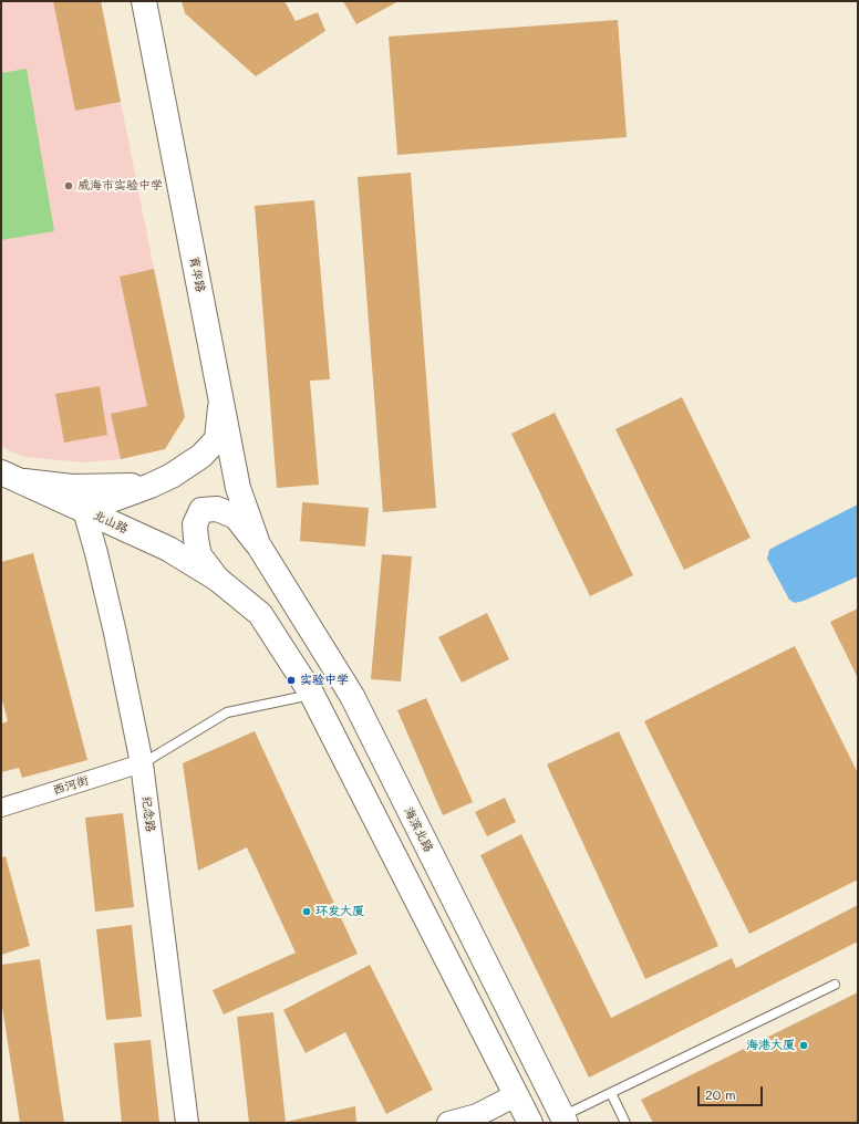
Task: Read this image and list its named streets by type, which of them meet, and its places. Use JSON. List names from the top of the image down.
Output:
{
  "streets": {
    "main road": ["育华路", "北山路", "海滨北路"],
    "street": ["西河街", "纪念路"]
  },
  "crossings": [
    ["育华路", "海滨北路"],
    ["北山路", "纪念路"],
    ["西河街", "纪念路"]
  ],
  "places": [
    "威海市实验中学",
    "实验中学",
    "环发大厦",
    "海港大厦"
  ],
  "scale_bar": "20 m"
}
